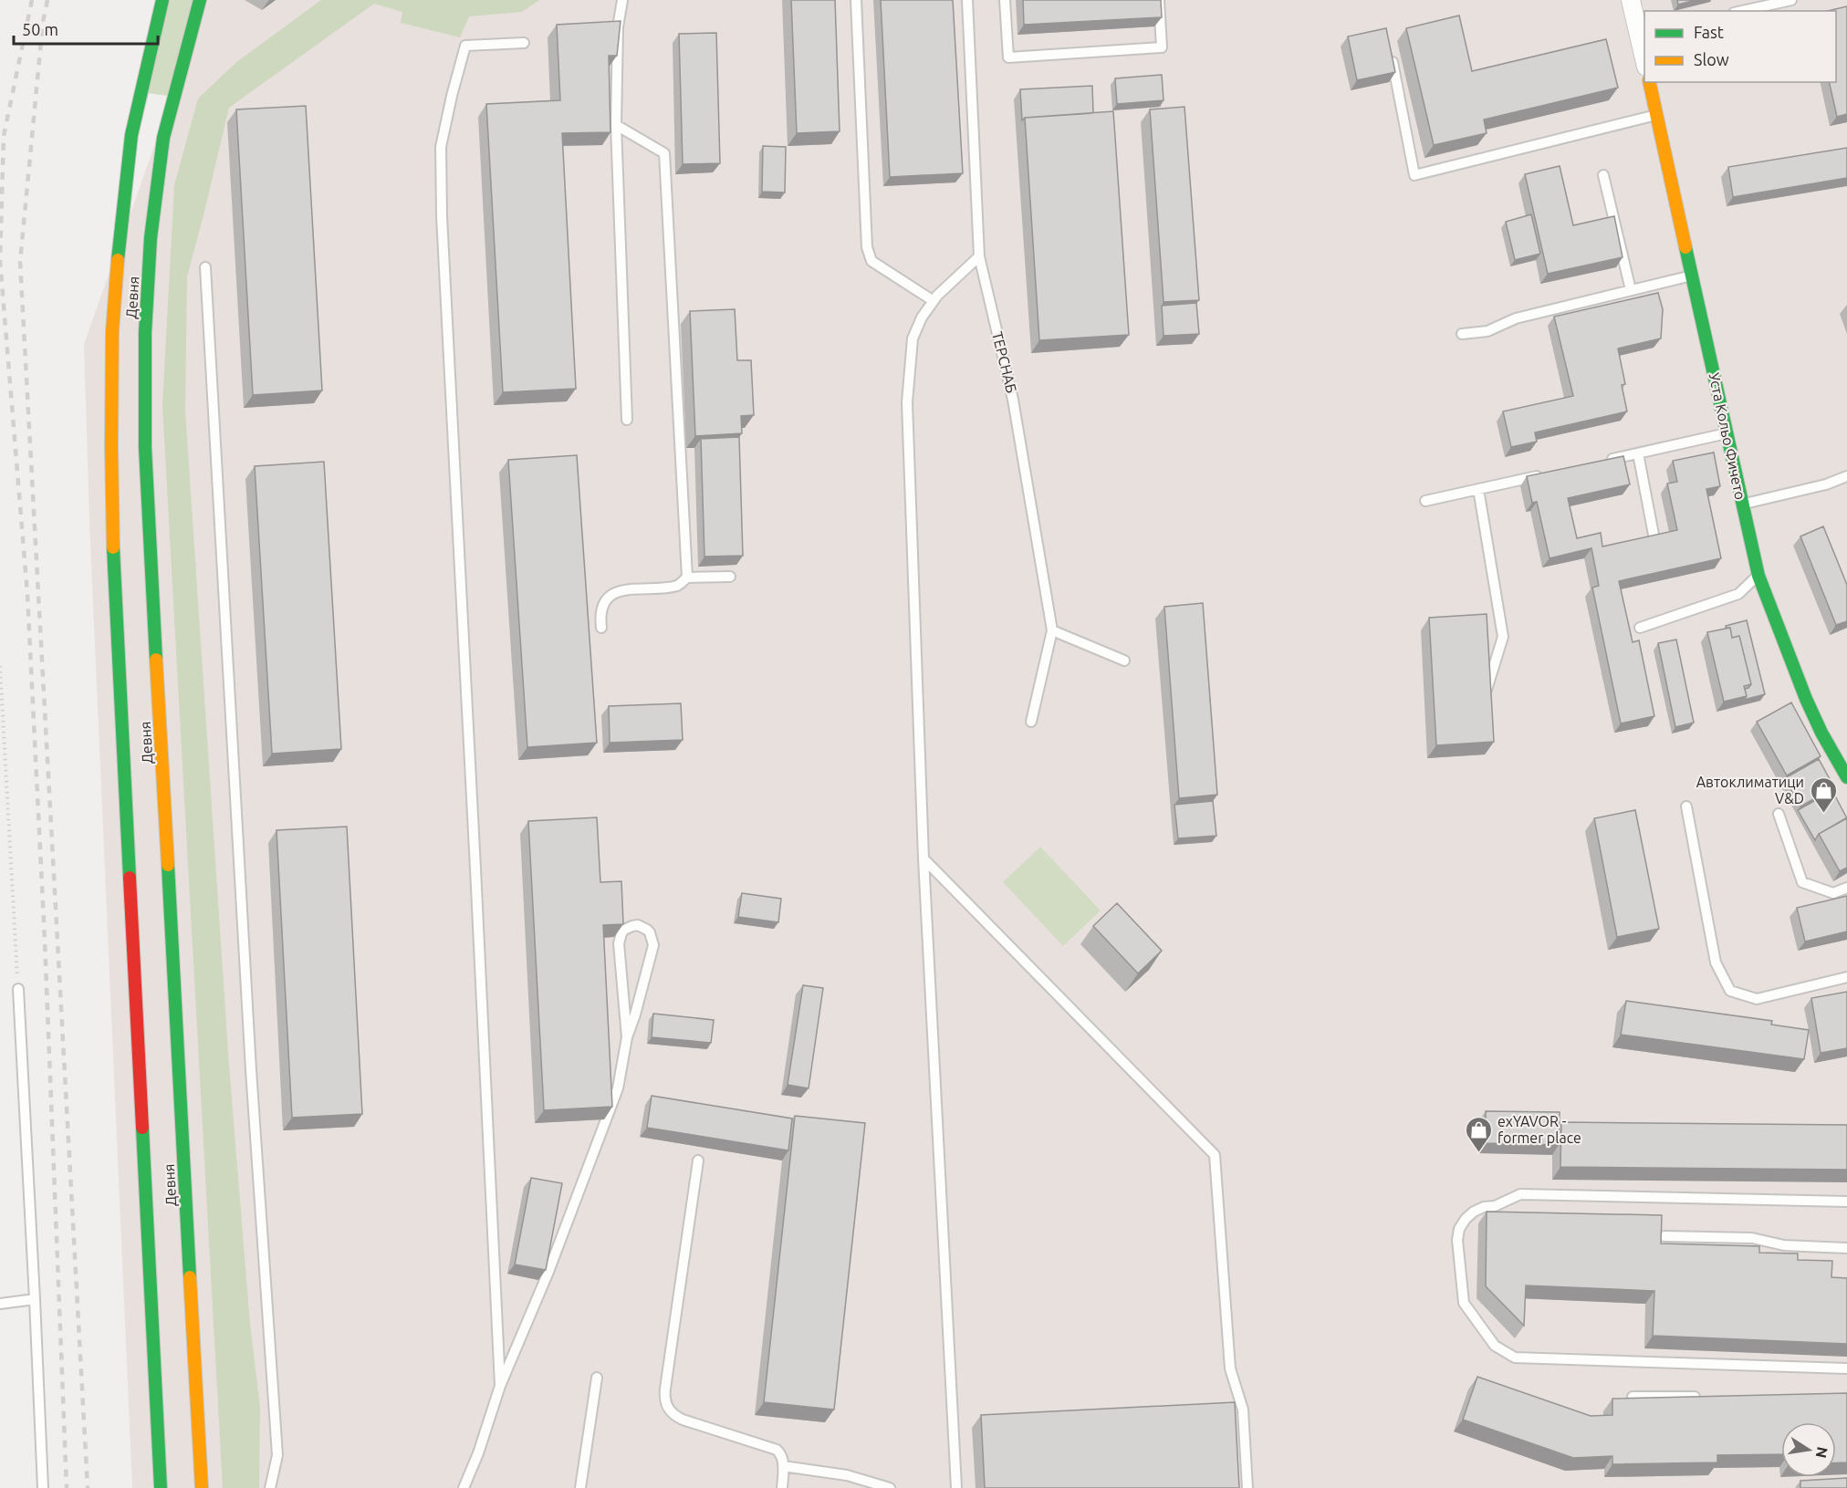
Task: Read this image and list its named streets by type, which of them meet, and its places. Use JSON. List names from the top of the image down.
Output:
{
  "streets": {
    "main road": ["Девня", "Уста Кольо Фичето"],
    "lane": ["ТЕРСНАБ"]
  },
  "places": {
    "shop": ["Автоклиматици V&D", "exYAVOR - former place"]
  },
  "legend": ["Fast", "Slow"],
  "scale_bar": "50 m",
  "north": "right"
}
